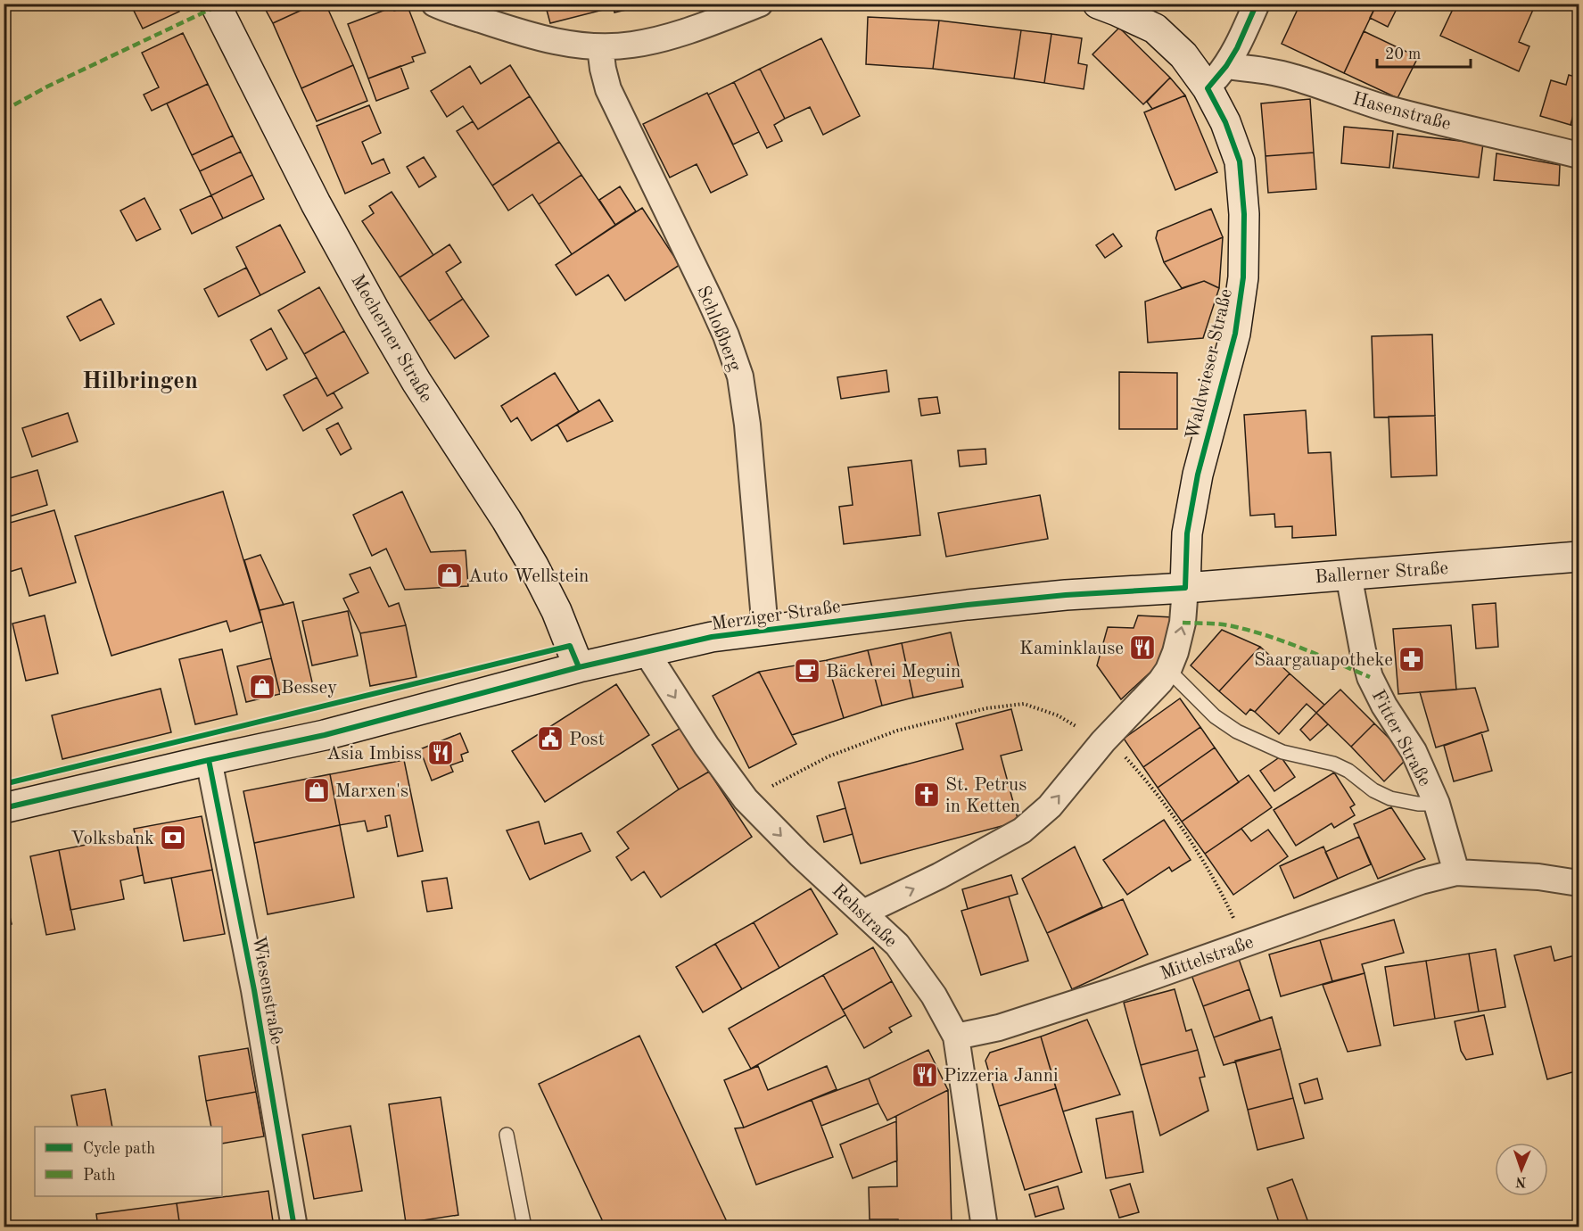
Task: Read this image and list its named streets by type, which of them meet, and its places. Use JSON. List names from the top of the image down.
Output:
{
  "streets": {
    "main road": [
      "Mecherner Straße",
      "Waldwieser Straße",
      "Ballerner Straße",
      "Merziger Straße"
    ],
    "street": [
      "Hasenstraße",
      "Schloßberg",
      "Fitter Straße",
      "Rehstraße",
      "Mittelstraße",
      "Wiesenstraße"
    ]
  },
  "crossings": [
    ["Hasenstraße", "Waldwieser Straße"],
    ["Schloßberg", "Merziger Straße"],
    ["Mecherner Straße", "Merziger Straße"],
    ["Waldwieser Straße", "Ballerner Straße"],
    ["Waldwieser Straße", "Merziger Straße"],
    ["Ballerner Straße", "Merziger Straße"],
    ["Ballerner Straße", "Fitter Straße"],
    ["Merziger Straße", "Rehstraße"],
    ["Merziger Straße", "Wiesenstraße"],
    ["Fitter Straße", "Mittelstraße"],
    ["Rehstraße", "Mittelstraße"]
  ],
  "one_way": ["Rehstraße"],
  "districts": ["Hilbringen"],
  "places": {
    "shop": ["Auto Wellstein", "Bessey", "Marxen's"],
    "restaurant": ["Kaminklause", "Asia Imbiss", "Pizzeria Janni"],
    "pharmacy": ["Saargauapotheke"],
    "cafe": ["Bäckerei Meguin"],
    "public building": ["Post"],
    "church": ["St. Petrus in Ketten"],
    "bank": ["Volksbank"]
  },
  "legend": ["Cycle path", "Path"],
  "scale_bar": "20 m",
  "north": "bottom"
}
